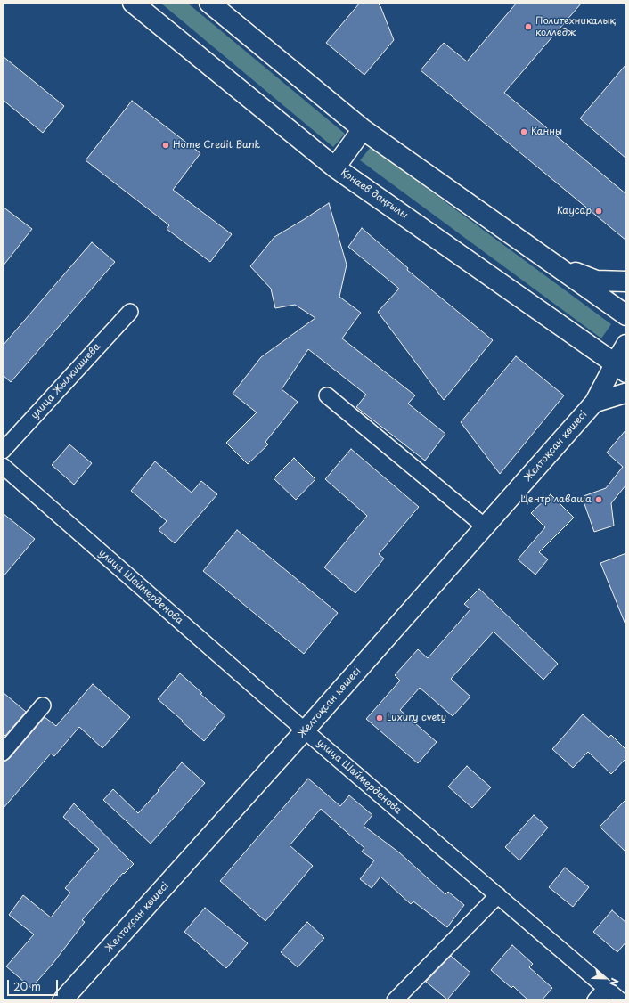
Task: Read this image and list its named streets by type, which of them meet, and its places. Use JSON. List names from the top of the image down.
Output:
{
  "streets": {
    "main road": ["Қонаев даңғылы"],
    "street": ["улица Жылкишиева", "Желтоқсан көшесі", "улица Шаймерденова"]
  },
  "crossings": [
    ["Қонаев даңғылы", "Желтоқсан көшесі"],
    ["Желтоқсан көшесі", "улица Шаймерденова"]
  ],
  "places": [
    "Политехникалық колледж",
    "Канны",
    "Home Credit Bank",
    "Каусар",
    "Центр лаваша",
    "Luxury cvety"
  ],
  "scale_bar": "20 m",
  "north": "bottom right"
}
